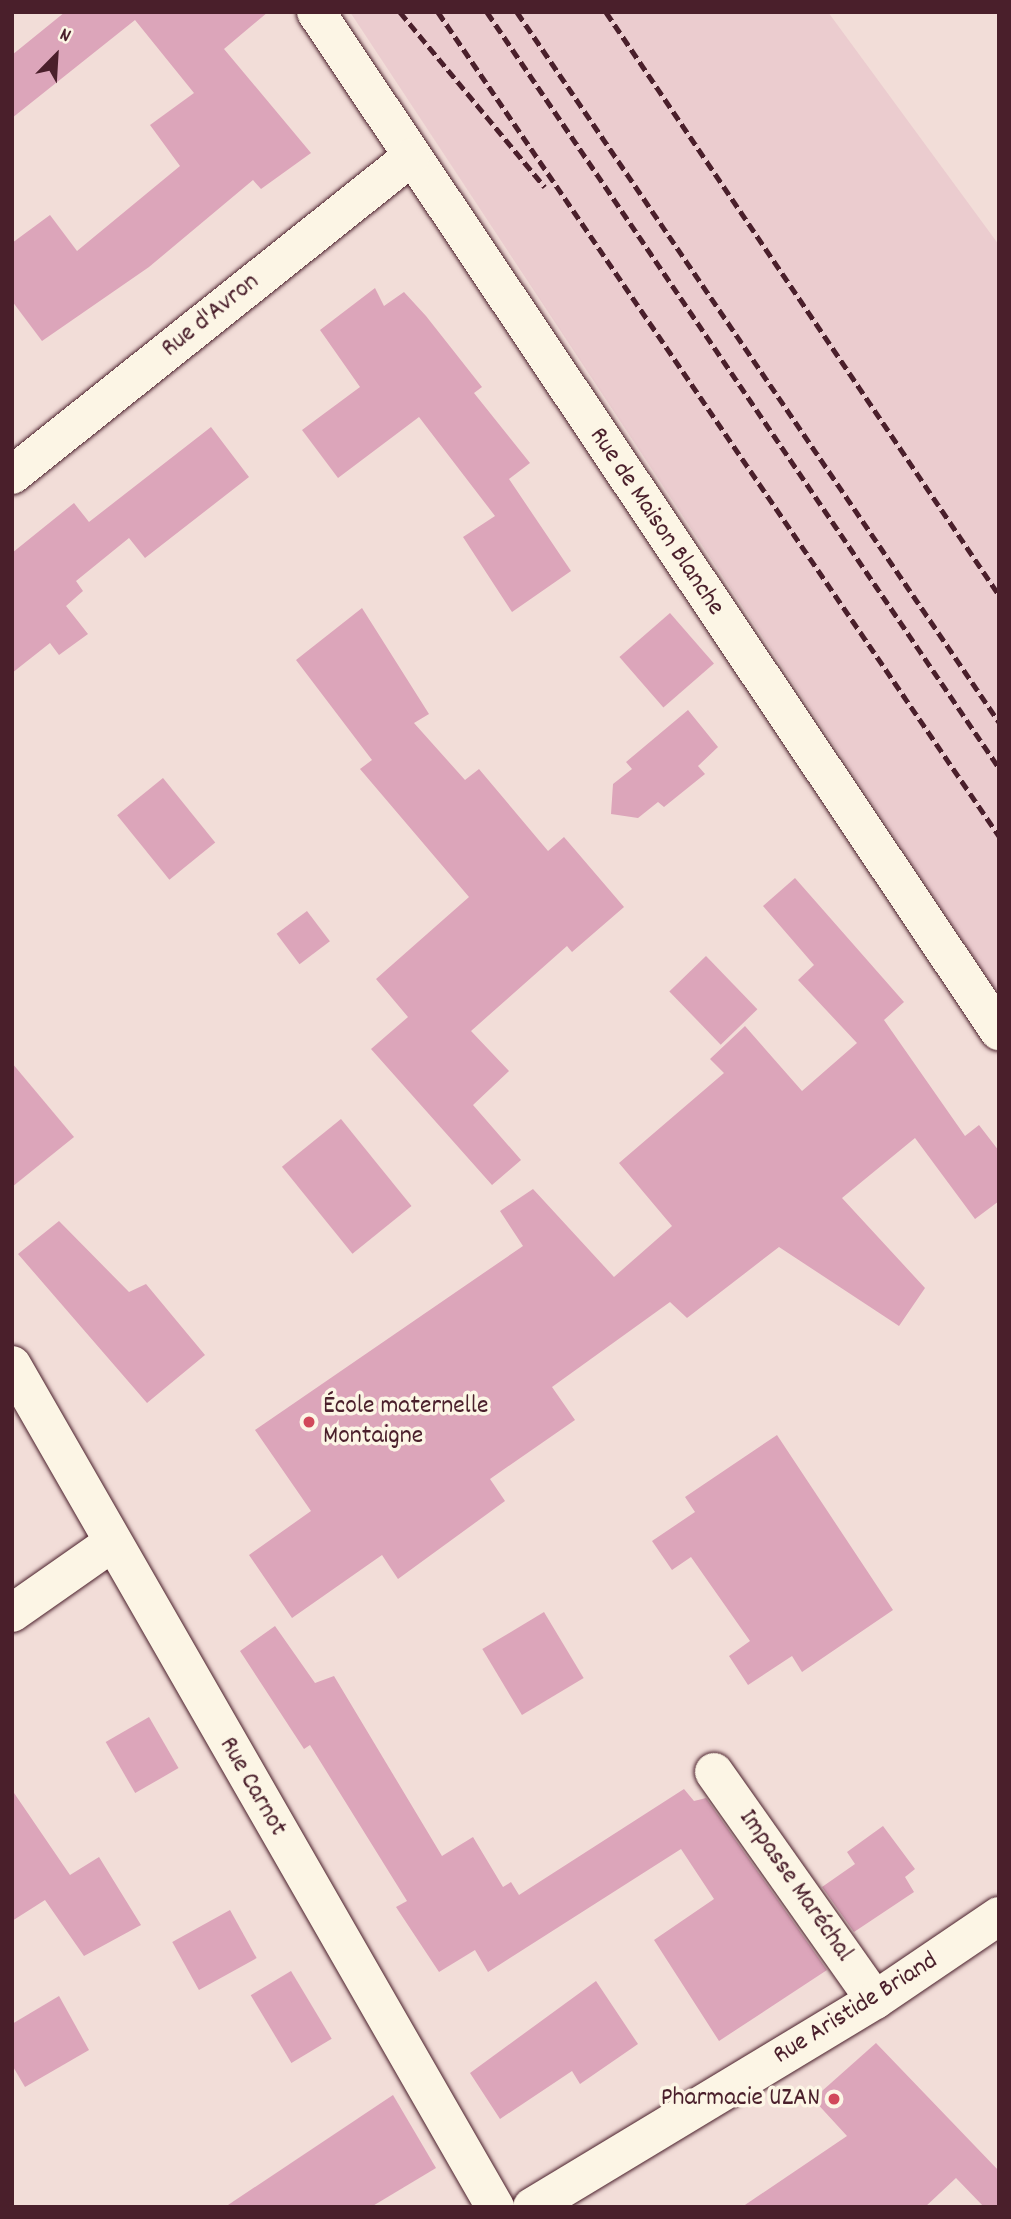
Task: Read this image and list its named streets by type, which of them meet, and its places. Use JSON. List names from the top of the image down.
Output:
{
  "streets": {
    "street": [
      "Rue d'Avron",
      "Rue de Maison Blanche",
      "Rue Carnot",
      "Impasse Maréchal",
      "Rue Aristide Briand"
    ]
  },
  "crossings": [
    ["Rue d'Avron", "Rue de Maison Blanche"],
    ["Impasse Maréchal", "Rue Aristide Briand"]
  ],
  "places": ["École maternelle Montaigne", "Pharmacie UZAN"],
  "north": "top right"
}
